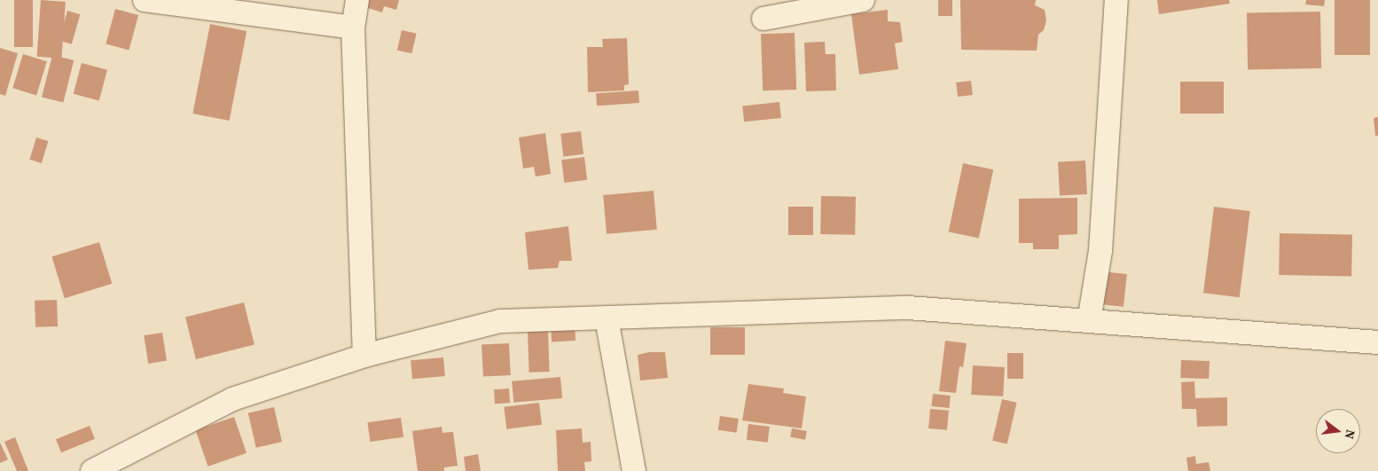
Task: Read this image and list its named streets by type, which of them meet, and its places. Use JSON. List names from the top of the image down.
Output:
{
  "north": "right"
}
